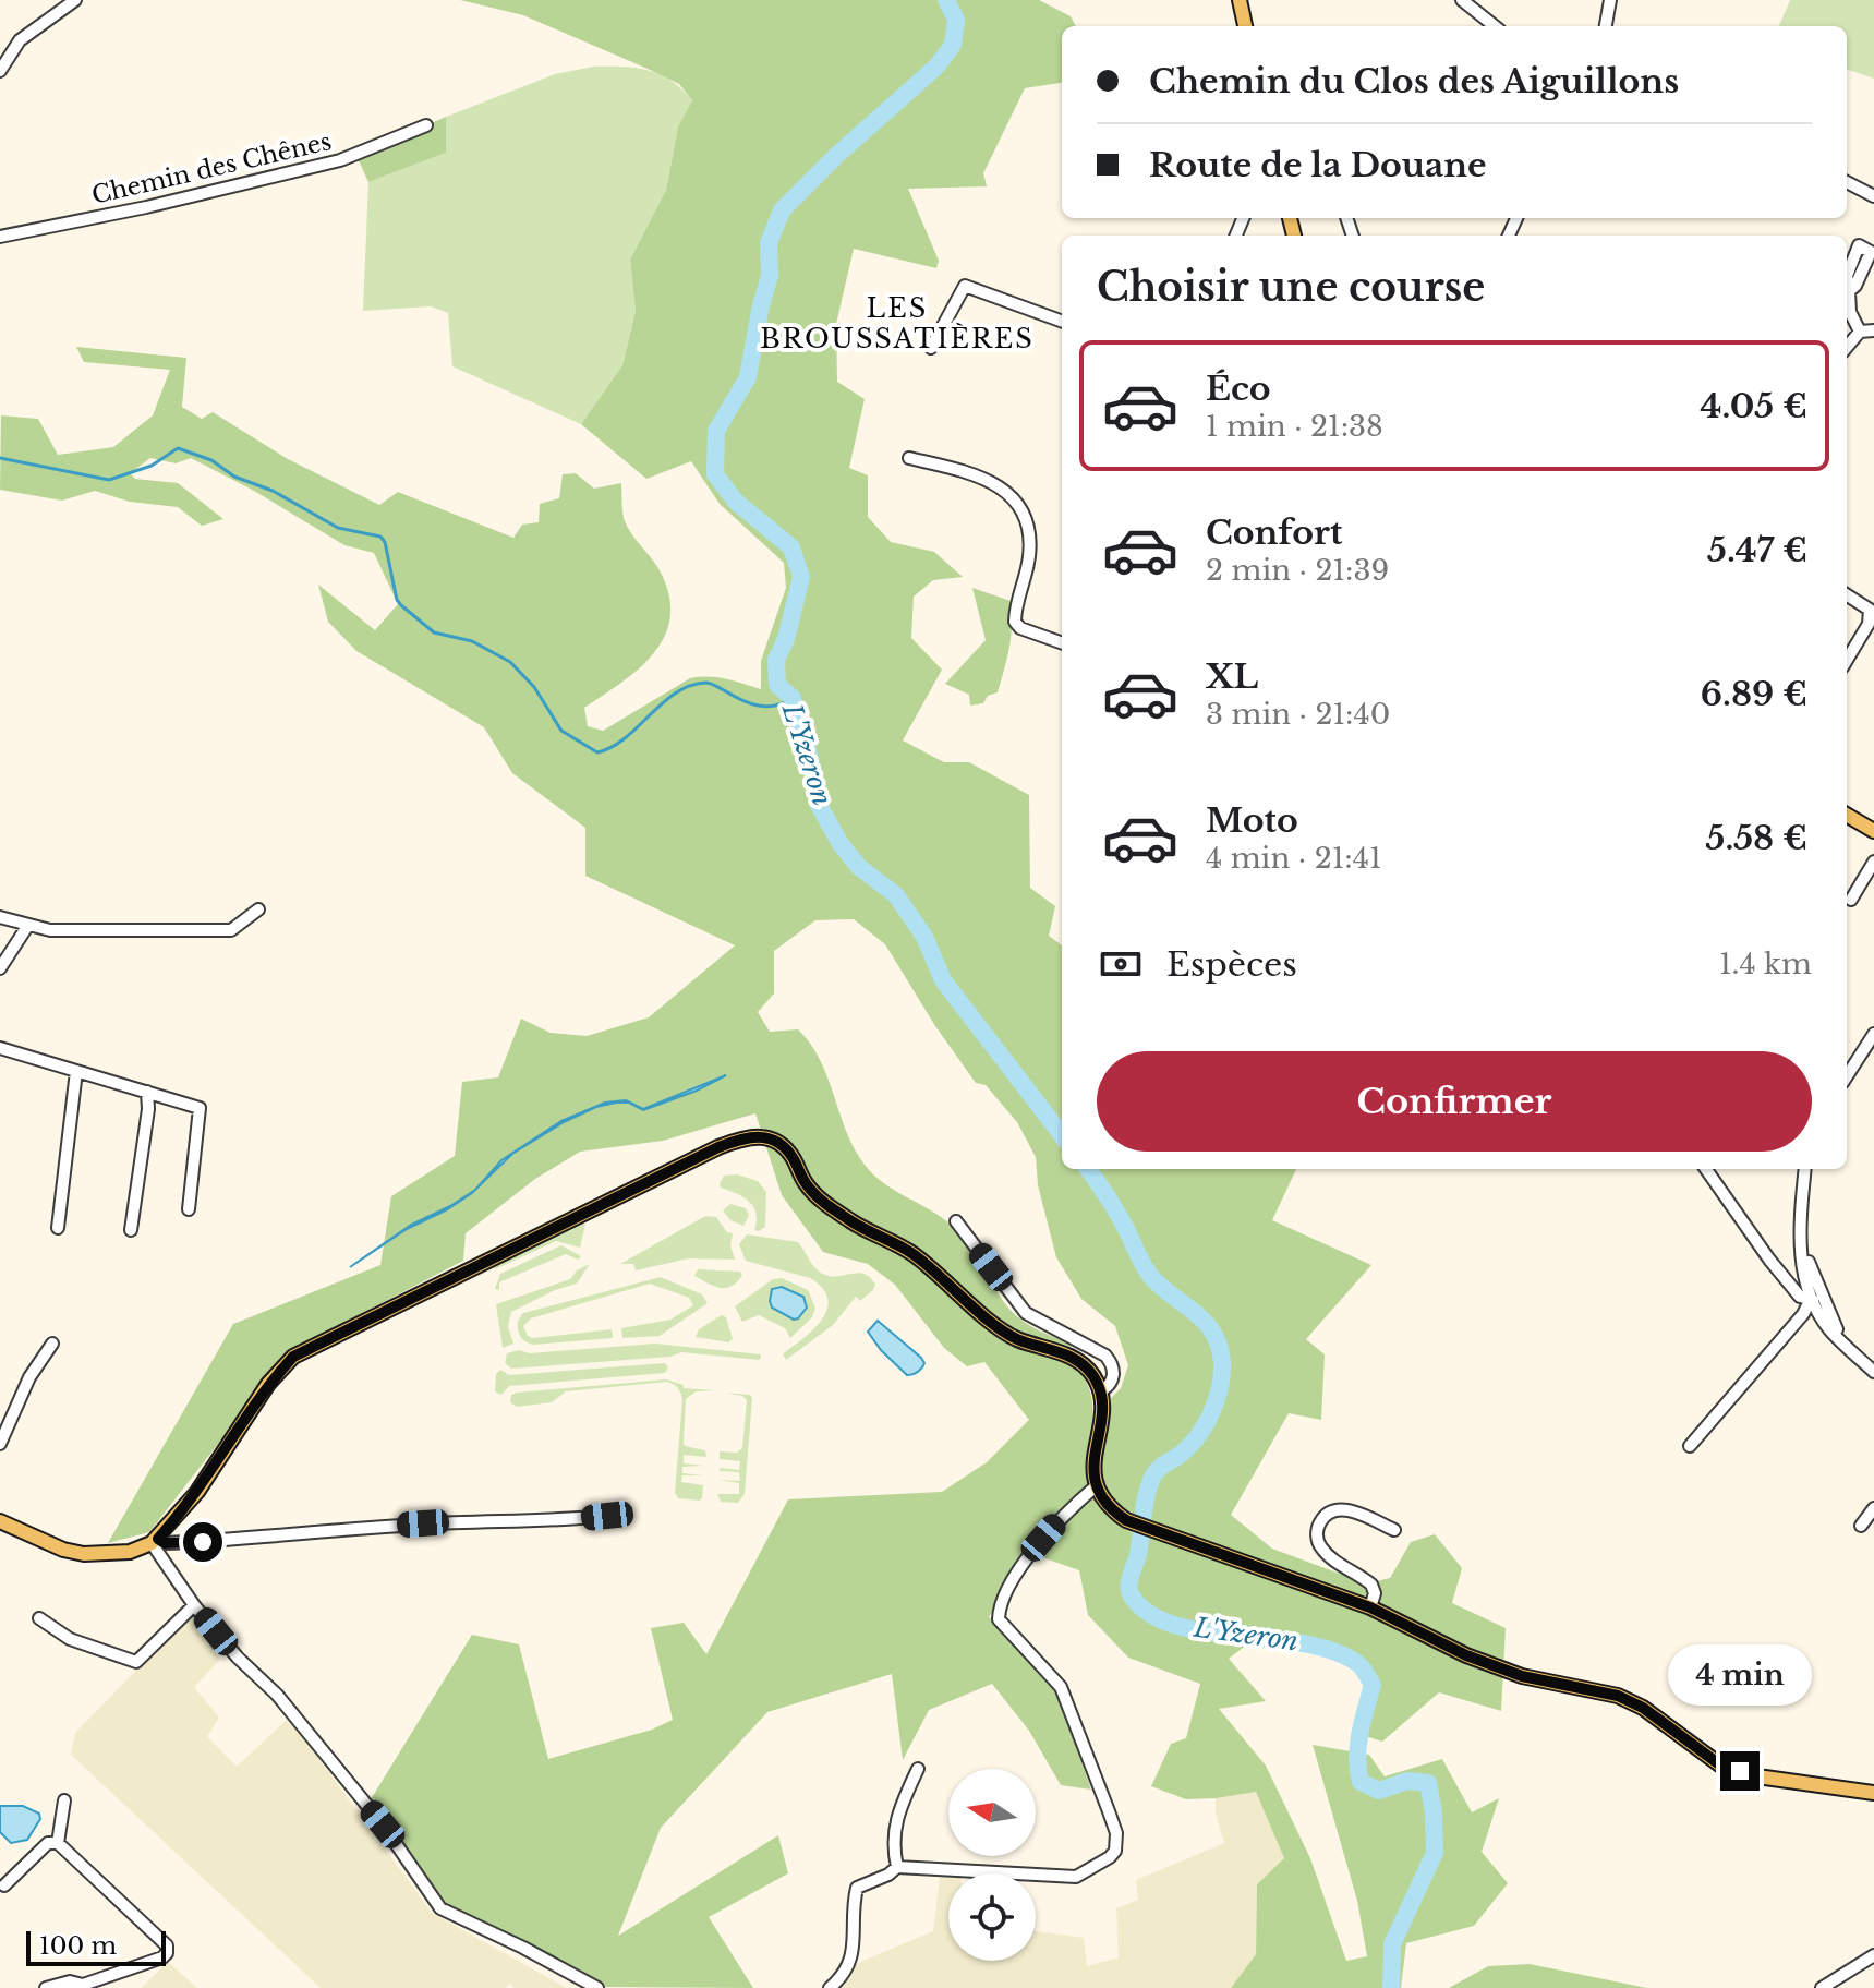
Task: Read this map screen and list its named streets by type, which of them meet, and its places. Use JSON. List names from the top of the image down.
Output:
{
  "streets": {
    "street": ["Chemin des Chênes"]
  },
  "districts": ["LES BROUSSATIÈRES"],
  "water": ["L'Yzeron"],
  "scale_bar": "100 m",
  "north": "left",
  "page": {
    "banner": ["Chemin du Clos des Aiguillons", "Route de la Douane"],
    "heading": "Choisir une course",
    "list": [
      {
        "name": "Éco",
        "note": "1 min · 21:38",
        "value": "4.05 €"
      },
      {
        "name": "Confort",
        "note": "2 min · 21:39",
        "value": "5.47 €"
      },
      {
        "name": "XL",
        "note": "3 min · 21:40",
        "value": "6.89 €"
      },
      {
        "name": "Moto",
        "note": "4 min · 21:41",
        "value": "5.58 €"
      }
    ],
    "pay": ["Espèces", "1.4 km"],
    "buttons": "Confirmer",
    "bubble": "4 min",
    "scale": "100 m"
  }
}
